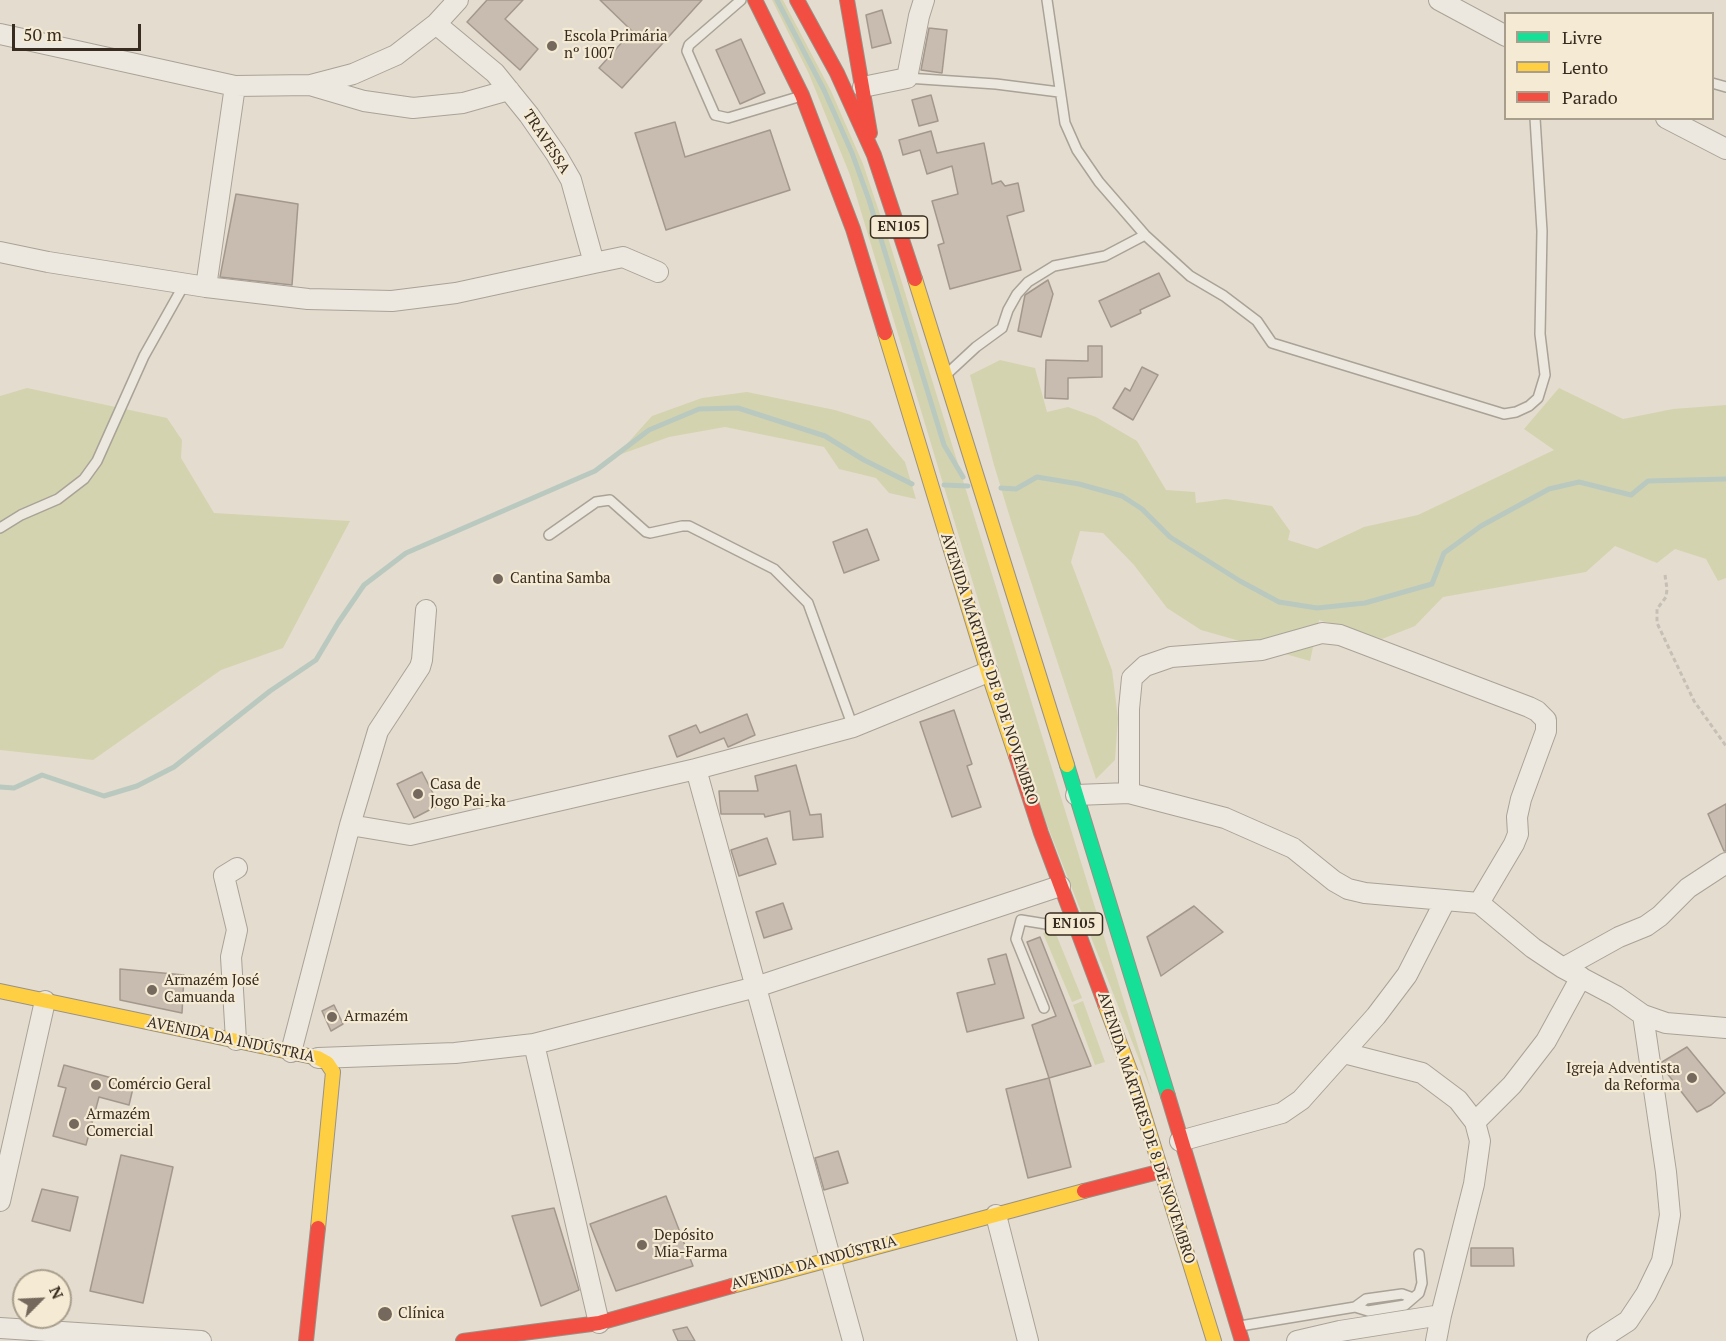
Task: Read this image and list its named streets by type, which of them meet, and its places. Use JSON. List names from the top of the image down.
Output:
{
  "streets": {
    "main road": ["EN105", "AVENIDA MÁRTIRES DE 8 DE NOVEMBRO", "AVENIDA DA INDÚSTRIA"],
    "street": ["TRAVESSA"]
  },
  "crossings": [
    ["AVENIDA MÁRTIRES DE 8 DE NOVEMBRO", "AVENIDA DA INDÚSTRIA"]
  ],
  "places": [
    "Escola Primária nº 1007",
    "Cantina Samba",
    "Casa de Jogo Pai-ka",
    "Armazém José Camuanda",
    "Armazém",
    "Igreja Adventista da Reforma",
    "Comércio Geral",
    "Armazém Comercial",
    "Depósito Mia-Farma",
    "Clínica"
  ],
  "legend": ["Livre", "Lento", "Parado"],
  "scale_bar": "50 m",
  "north": "top right"
}
